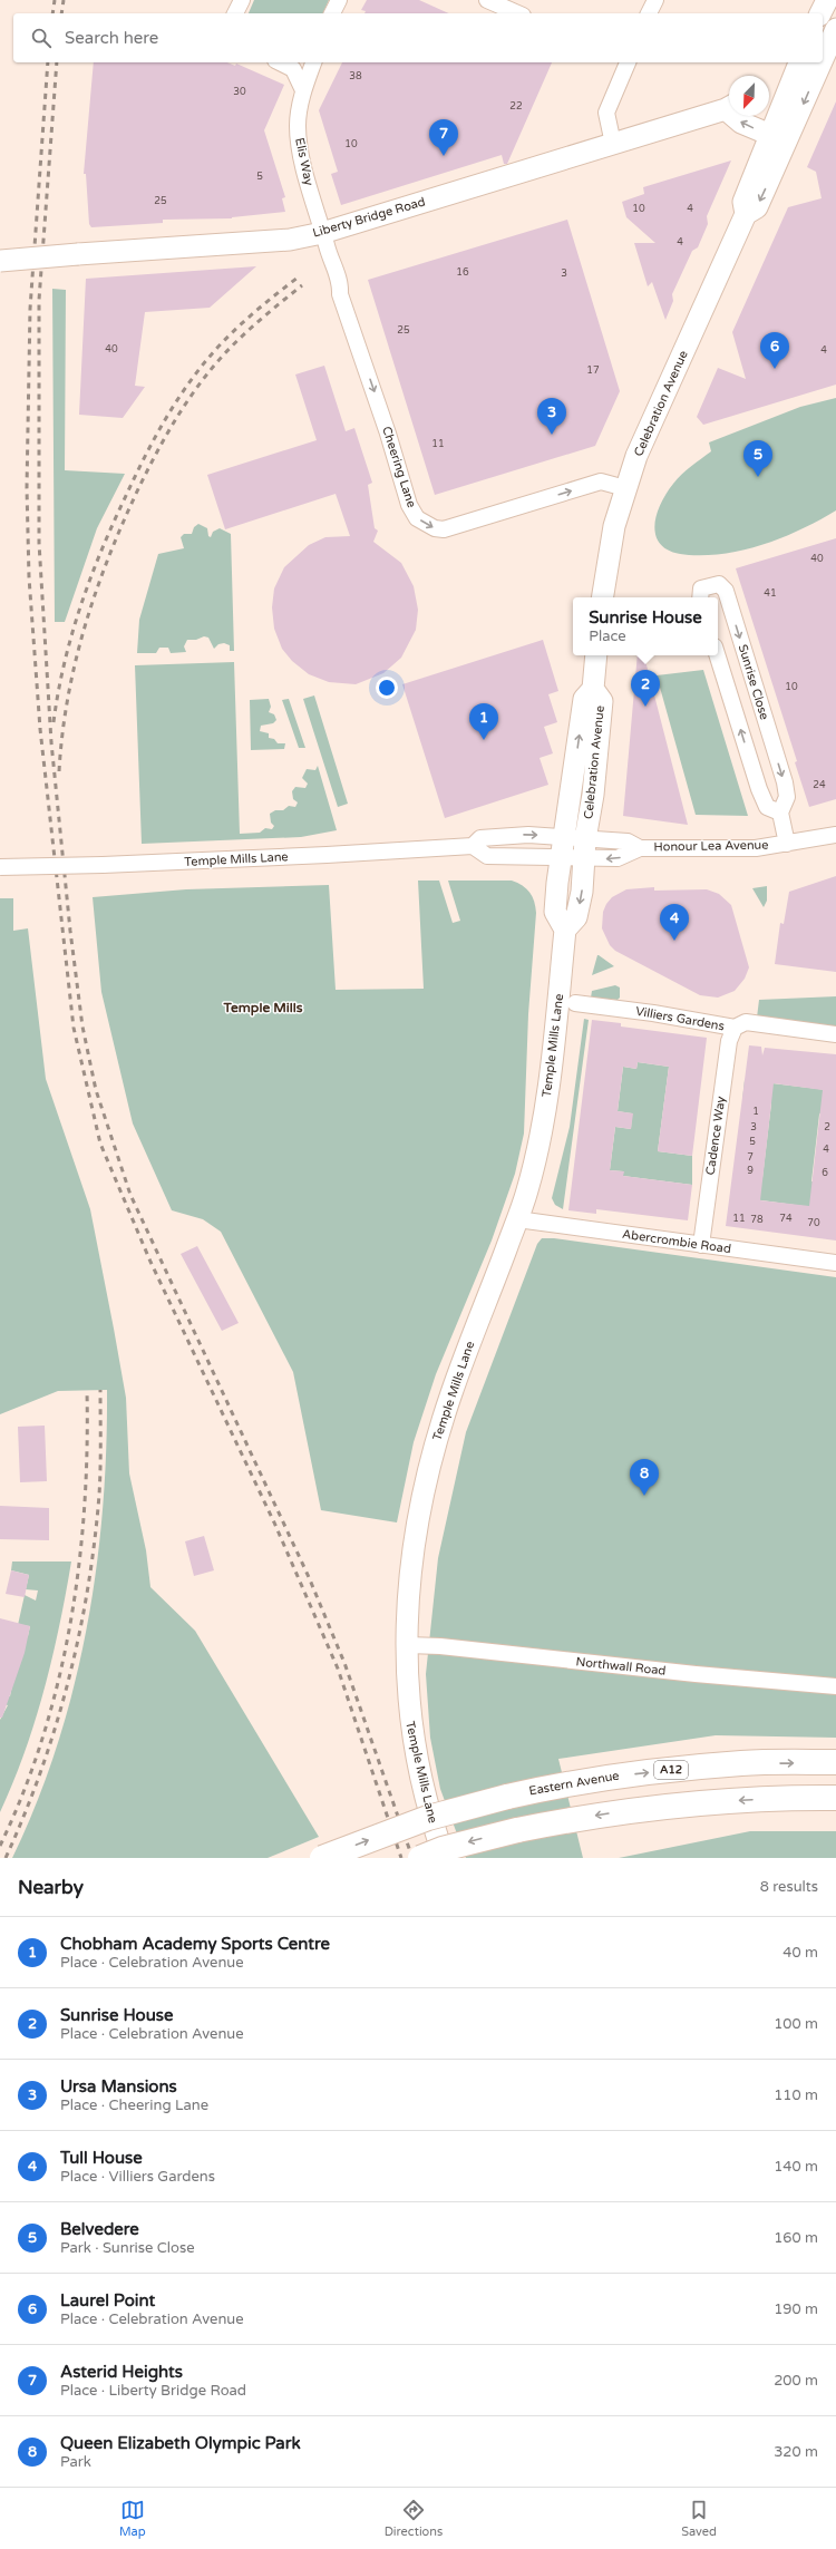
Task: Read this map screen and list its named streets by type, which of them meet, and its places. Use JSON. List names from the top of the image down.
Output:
{
  "streets": {
    "highway": ["A12", "Eastern Avenue"],
    "street": [
      "Elis Way",
      "Liberty Bridge Road",
      "Celebration Avenue",
      "Cheering Lane",
      "Sunrise Close",
      "Honour Lea Avenue",
      "Temple Mills Lane",
      "Villiers Gardens",
      "Cadence Way",
      "Abercrombie Road",
      "Northwall Road"
    ]
  },
  "crossings": [
    ["Elis Way", "Liberty Bridge Road"],
    ["Elis Way", "Cheering Lane"],
    ["Liberty Bridge Road", "Celebration Avenue"],
    ["Liberty Bridge Road", "Cheering Lane"],
    ["Celebration Avenue", "Cheering Lane"],
    ["Celebration Avenue", "Honour Lea Avenue"],
    ["Celebration Avenue", "Temple Mills Lane"],
    ["Sunrise Close", "Honour Lea Avenue"],
    ["Honour Lea Avenue", "Temple Mills Lane"],
    ["Temple Mills Lane", "Abercrombie Road"],
    ["Temple Mills Lane", "Northwall Road"],
    ["Villiers Gardens", "Cadence Way"],
    ["Cadence Way", "Abercrombie Road"]
  ],
  "districts": ["Temple Mills"],
  "house_numbers": [
    "38",
    "30",
    "22",
    "10",
    "5",
    "25",
    "10",
    "4",
    "4",
    "16",
    "3",
    "25",
    "40",
    "4",
    "17",
    "11",
    "40",
    "41",
    "10",
    "24",
    "1",
    "3",
    "2",
    "5",
    "4",
    "7",
    "9",
    "6",
    "11",
    "74",
    "78",
    "70"
  ],
  "north": "bottom left",
  "page": {
    "search": "Search here",
    "pins": [
      "7",
      "6",
      "3",
      "5",
      "2",
      "1",
      "4",
      "8"
    ],
    "popup": ["Sunrise House", "Place"],
    "heading": ["Nearby", "8 results"],
    "list": [
      {
        "mark": "1",
        "name": "Chobham Academy Sports Centre",
        "note": "Place · Celebration Avenue",
        "value": "40 m"
      },
      {
        "mark": "2",
        "name": "Sunrise House",
        "note": "Place · Celebration Avenue",
        "value": "100 m"
      },
      {
        "mark": "3",
        "name": "Ursa Mansions",
        "note": "Place · Cheering Lane",
        "value": "110 m"
      },
      {
        "mark": "4",
        "name": "Tull House",
        "note": "Place · Villiers Gardens",
        "value": "140 m"
      },
      {
        "mark": "5",
        "name": "Belvedere",
        "note": "Park · Sunrise Close",
        "value": "160 m"
      },
      {
        "mark": "6",
        "name": "Laurel Point",
        "note": "Place · Celebration Avenue",
        "value": "190 m"
      },
      {
        "mark": "7",
        "name": "Asterid Heights",
        "note": "Place · Liberty Bridge Road",
        "value": "200 m"
      },
      {
        "mark": "8",
        "name": "Queen Elizabeth Olympic Park",
        "note": "Park",
        "value": "320 m"
      }
    ],
    "nav": ["Map", "Directions", "Saved"]
  }
}
